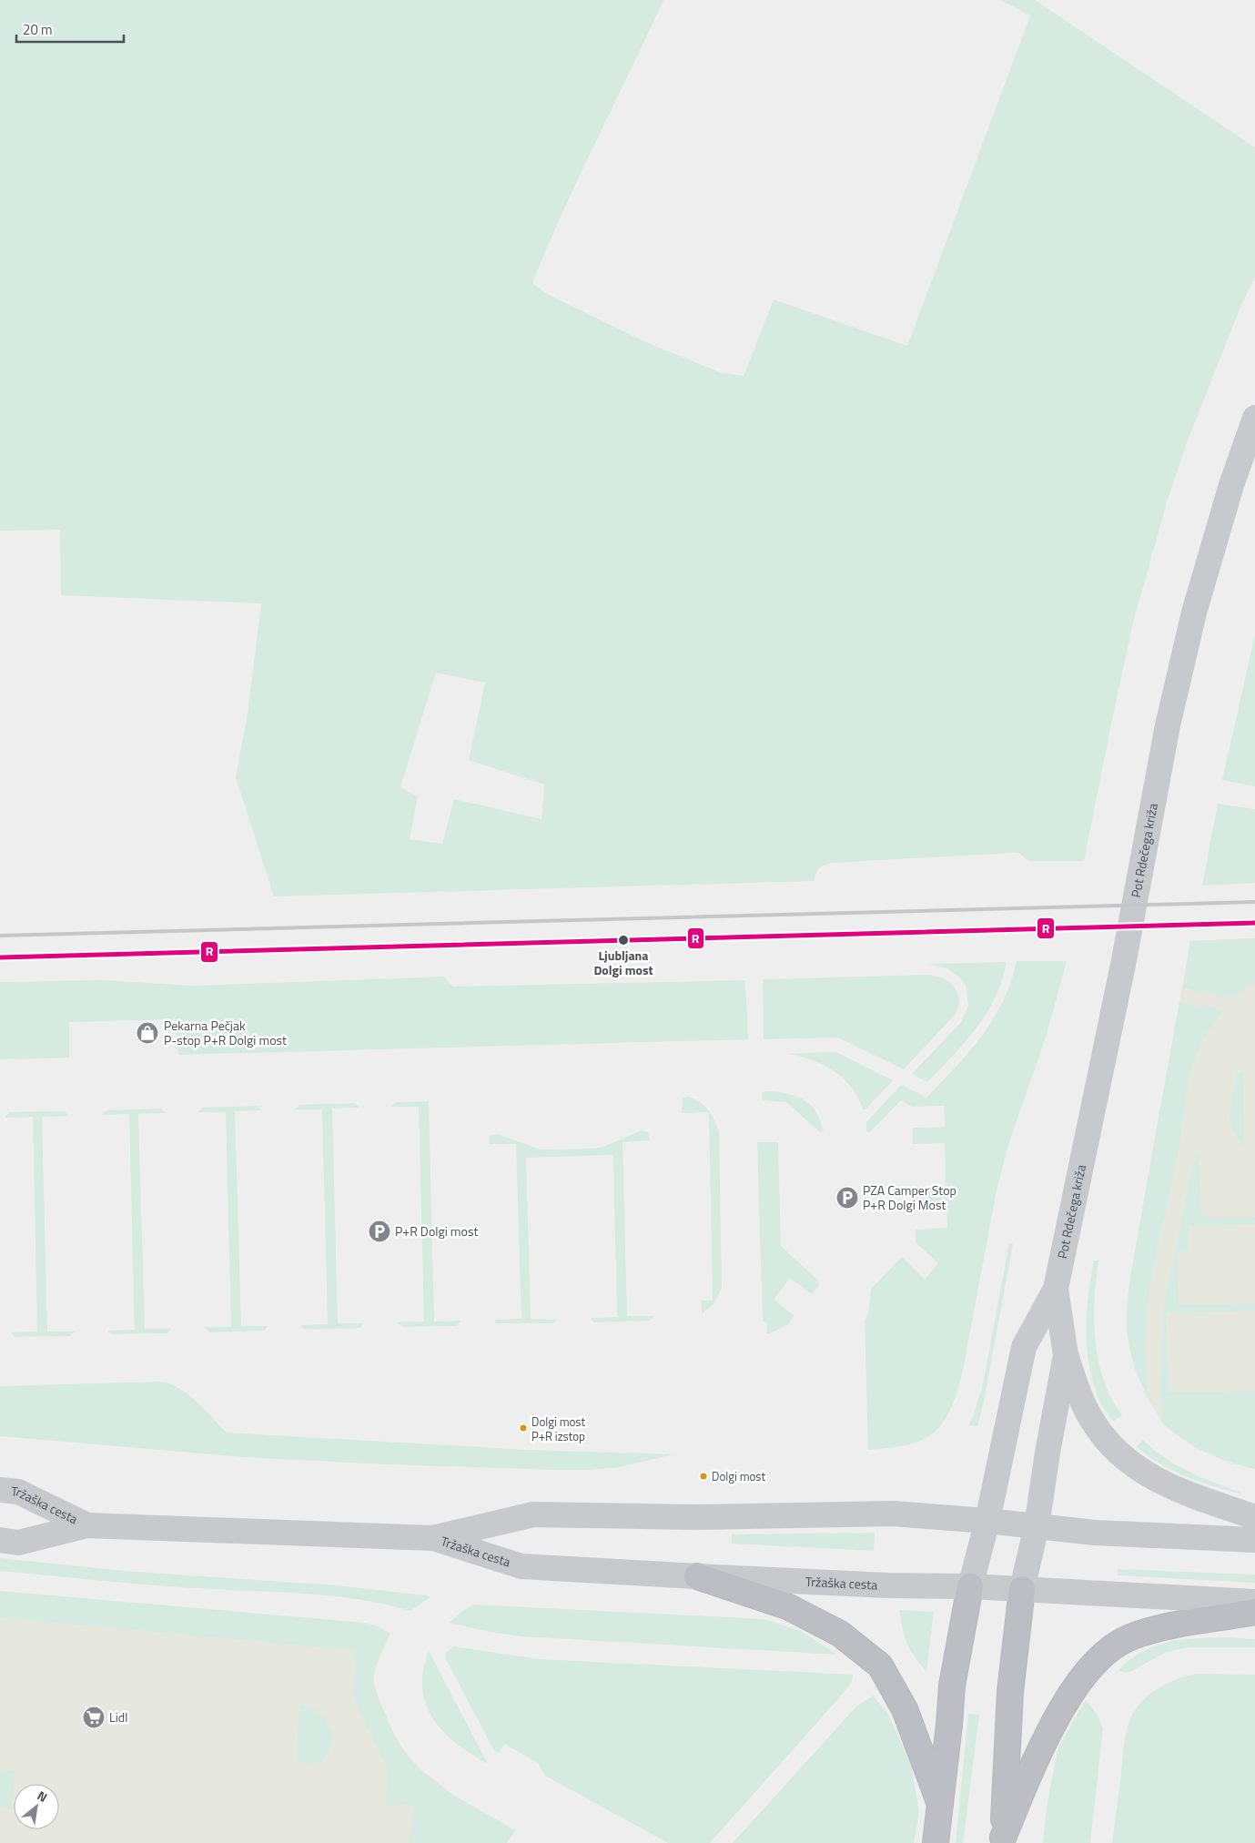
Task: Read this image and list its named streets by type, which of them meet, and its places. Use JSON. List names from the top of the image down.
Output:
{
  "streets": {
    "main road": ["Pot Rdečega križa", "Tržaška cesta"]
  },
  "crossings": [
    ["Pot Rdečega križa", "Tržaška cesta"]
  ],
  "places": {
    "other": ["Ljubljana Dolgi most", "Dolgi most P+R izstop", "Dolgi most"],
    "shop": ["Pekarna Pečjak P-stop P+R Dolgi most"],
    "parking": ["PZA Camper Stop P+R Dolgi Most", "P+R Dolgi most"],
    "supermarket": ["Lidl"]
  },
  "lines": ["transit line R"],
  "scale_bar": "20 m",
  "north": "top right"
}
